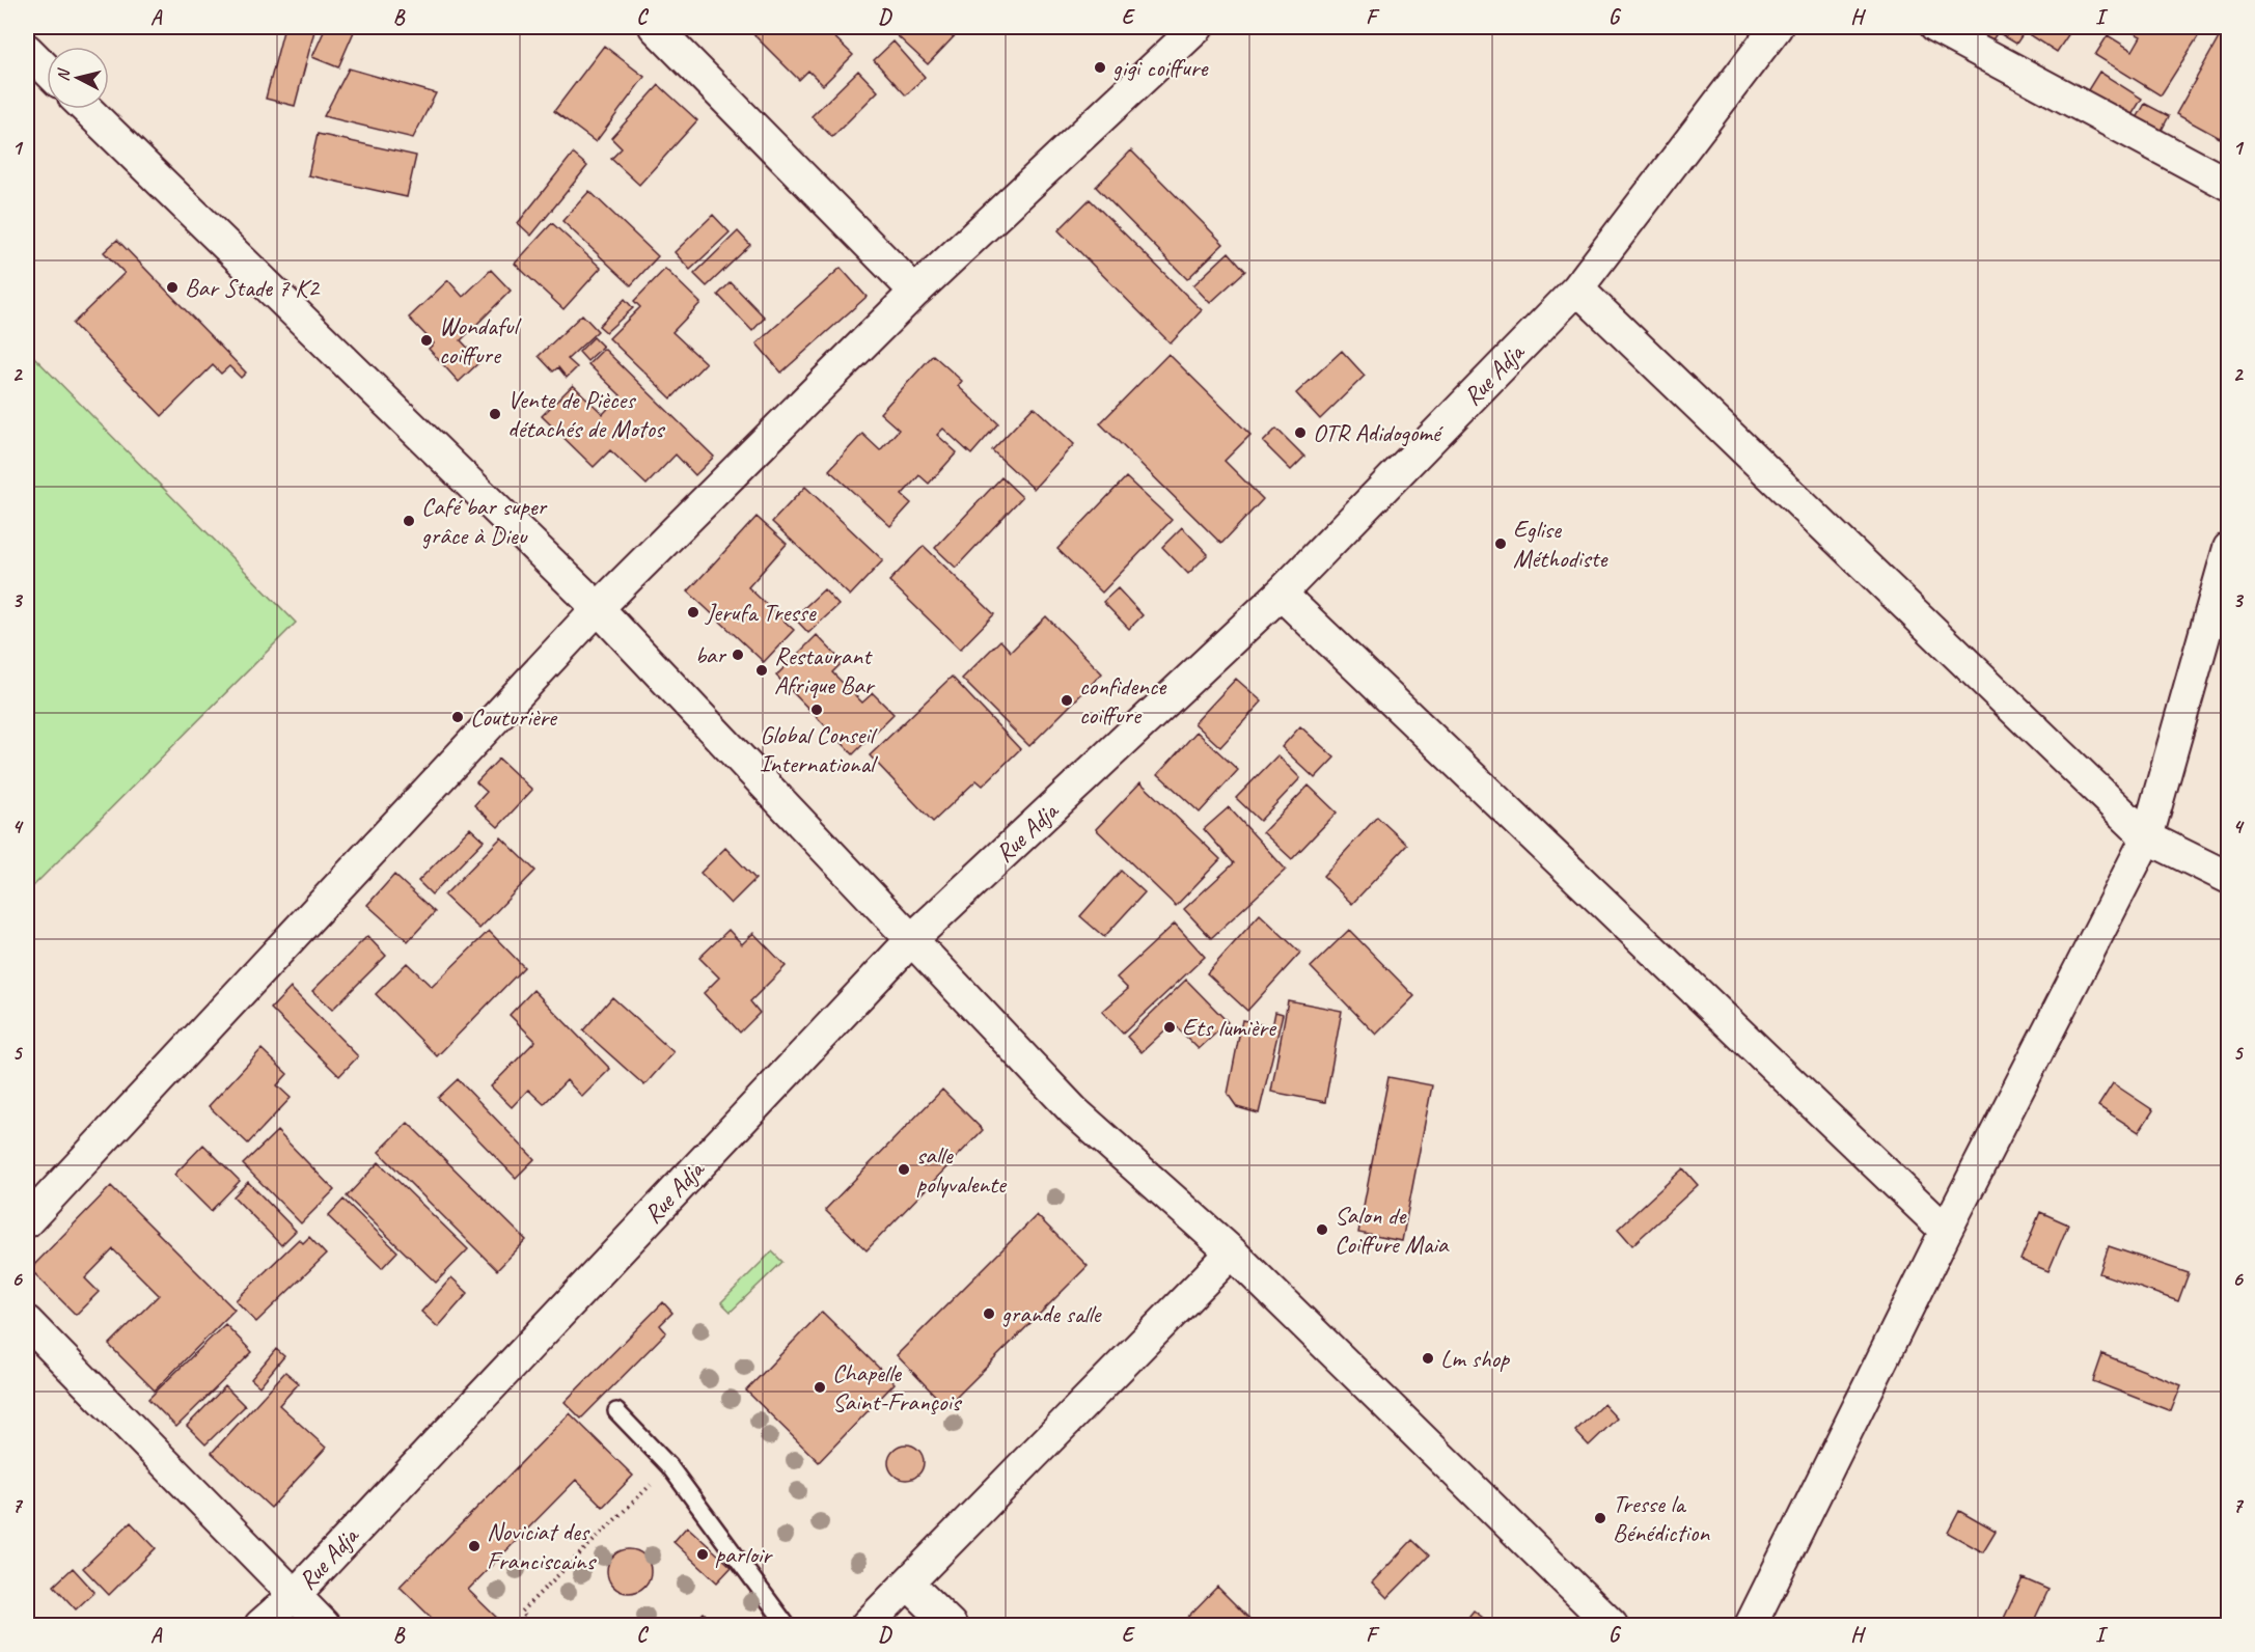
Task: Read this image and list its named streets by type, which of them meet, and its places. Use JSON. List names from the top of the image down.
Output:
{
  "streets": {
    "street": ["Rue Adja"]
  },
  "places": [
    "gigi coiffure",
    "Bar Stade 7 K2",
    "Wondaful coiffure",
    "Vente de Pièces détachés de Motos",
    "OTR Adidogomé",
    "Café bar super grâce à Dieu",
    "Eglise Méthodiste",
    "Jerufa Tresse",
    "bar",
    "Restaurant Afrique Bar",
    "confidence coiffure",
    "Global Conseil International",
    "Couturière",
    "Ets lumière",
    "salle polyvalente",
    "Salon de Coiffure Maia",
    "grande salle",
    "Lm shop",
    "Chapelle Saint-François",
    "Tresse la Bénédiction",
    "Noviciat des Franciscains",
    "parloir"
  ],
  "north": "left",
  "grid": {
    "columns": [
      "A",
      "B",
      "C",
      "D",
      "E",
      "F",
      "G",
      "H",
      "I"
    ],
    "rows": [
      "1",
      "2",
      "3",
      "4",
      "5",
      "6",
      "7"
    ]
  }
}
